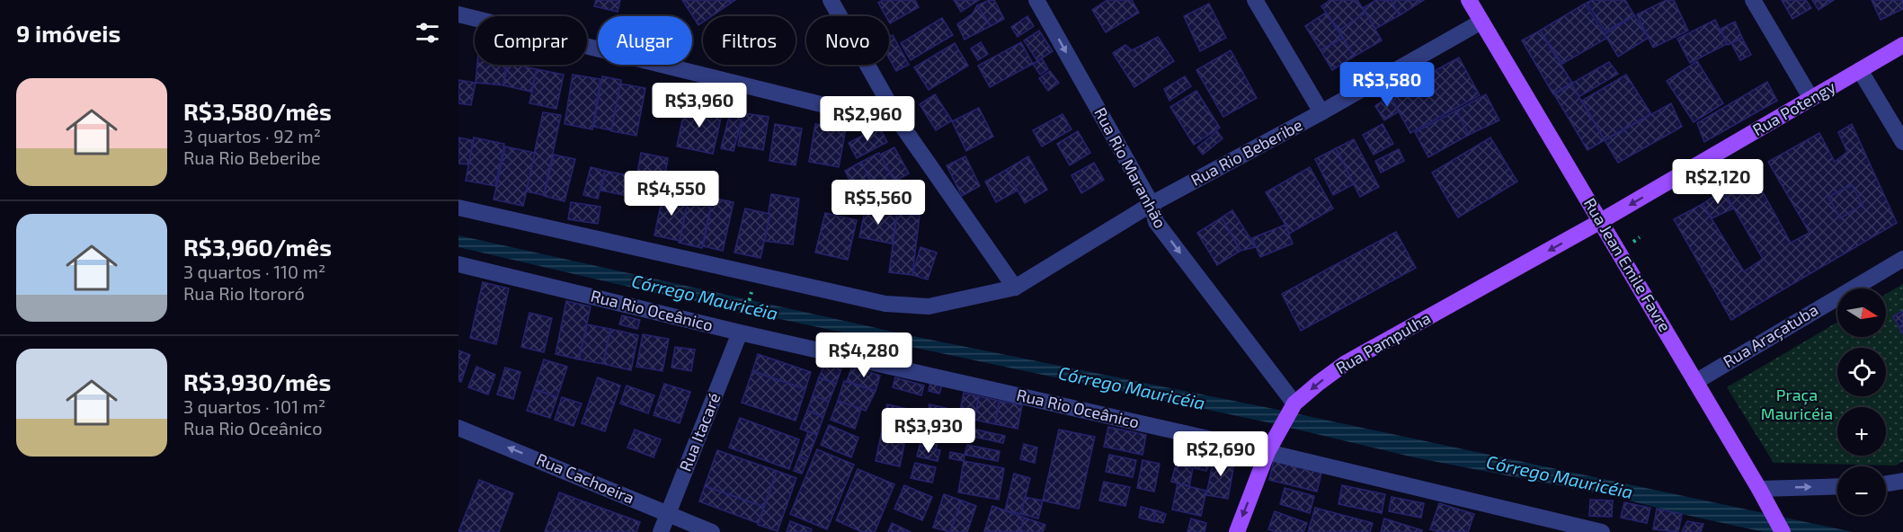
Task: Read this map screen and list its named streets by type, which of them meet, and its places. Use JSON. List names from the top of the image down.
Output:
{
  "streets": {
    "main road": ["Rua Potengy", "Rua Jean Emile Favre", "Rua Pampulha"],
    "street": [
      "Rua Rio Beberibe",
      "Rua Rio Maranhão",
      "Rua Rio Oceânico",
      "Rua Araçatuba",
      "Rua Itacaré",
      "Rua Cachoeira"
    ]
  },
  "crossings": [
    ["Rua Potengy", "Rua Jean Emile Favre"],
    ["Rua Potengy", "Rua Pampulha"],
    ["Rua Rio Beberibe", "Rua Rio Maranhão"],
    ["Rua Rio Beberibe", "Rua Jean Emile Favre"],
    ["Rua Rio Maranhão", "Rua Pampulha"],
    ["Rua Jean Emile Favre", "Rua Araçatuba"],
    ["Rua Jean Emile Favre", "Rua Pampulha"],
    ["Rua Rio Oceânico", "Rua Pampulha"],
    ["Rua Rio Oceânico", "Rua Itacaré"],
    ["Rua Itacaré", "Rua Cachoeira"]
  ],
  "one_way": [
    "Rua Potengy",
    "Rua Rio Maranhão",
    "Rua Pampulha",
    "Rua Cachoeira"
  ],
  "water": ["Córrego Mauricéia"],
  "parks": ["Praça Mauricéia"],
  "north": "right",
  "page": {
    "heading": "9 imóveis",
    "chip": [
      "Comprar",
      "Alugar",
      "Filtros",
      "Novo"
    ],
    "price": [
      "R$3,580",
      "R$3,960",
      "R$2,960",
      "R$2,120",
      "R$4,550",
      "R$5,560",
      "R$4,280",
      "R$3,930",
      "R$2,690"
    ],
    "list": [
      {
        "name": "R$3,580/mês",
        "note": "3 quartos · 92 m² · Rua Rio Beberibe"
      },
      {
        "name": "R$3,960/mês",
        "note": "3 quartos · 110 m² · Rua Rio Itororó"
      },
      {
        "name": "R$3,930/mês",
        "note": "3 quartos · 101 m² · Rua Rio Oceânico"
      }
    ],
    "map_buttons": ["+", "−"]
  }
}
